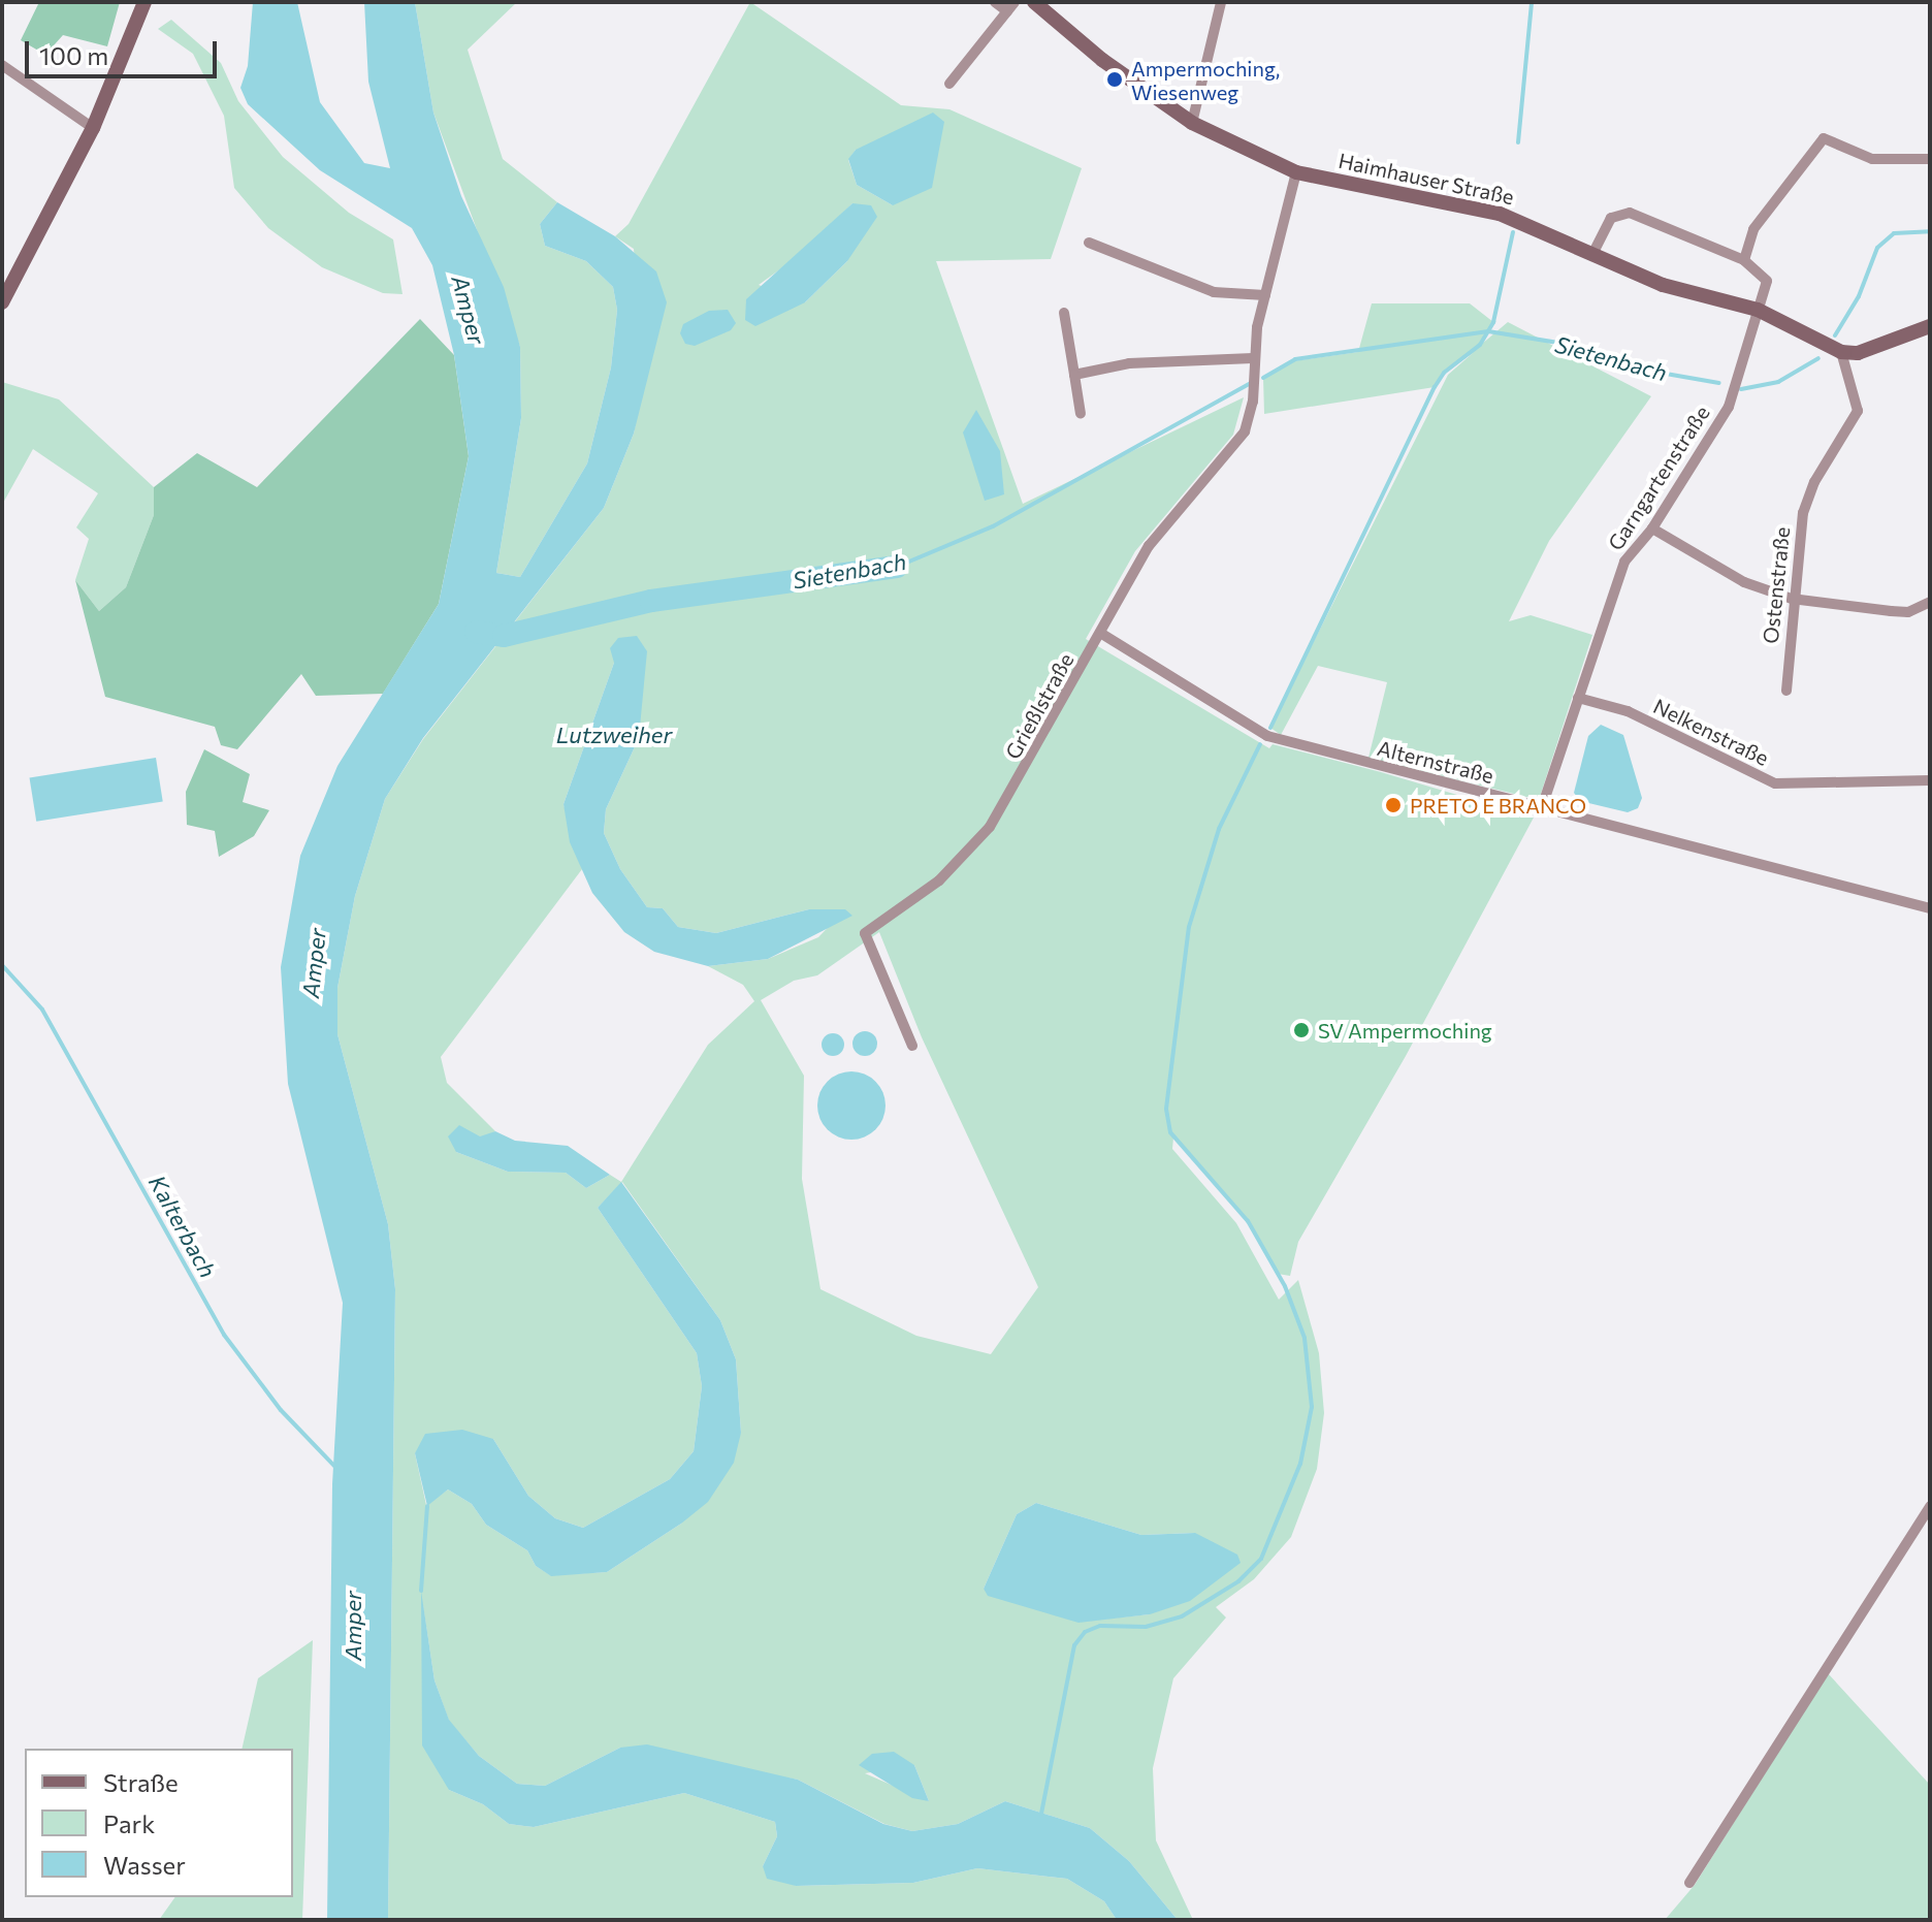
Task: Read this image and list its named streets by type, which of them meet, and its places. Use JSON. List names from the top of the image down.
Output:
{
  "streets": {
    "main road": ["Haimhauser Straße"],
    "street": [
      "Garngartenstraße",
      "Ostenstraße",
      "Grießlstraße",
      "Nelkenstraße",
      "Alternstraße"
    ]
  },
  "crossings": [
    ["Haimhauser Straße", "Garngartenstraße"],
    ["Haimhauser Straße", "Ostenstraße"],
    ["Haimhauser Straße", "Grießlstraße"],
    ["Garngartenstraße", "Nelkenstraße"],
    ["Garngartenstraße", "Alternstraße"],
    ["Grießlstraße", "Alternstraße"]
  ],
  "water": [
    "Amper",
    "Sietenbach",
    "Lutzweiher",
    "Kalterbach"
  ],
  "places": ["Ampermoching, Wiesenweg", "PRETO E BRANCO", "SV Ampermoching"],
  "legend": ["Straße", "Park", "Wasser"],
  "scale_bar": "100 m"
}
